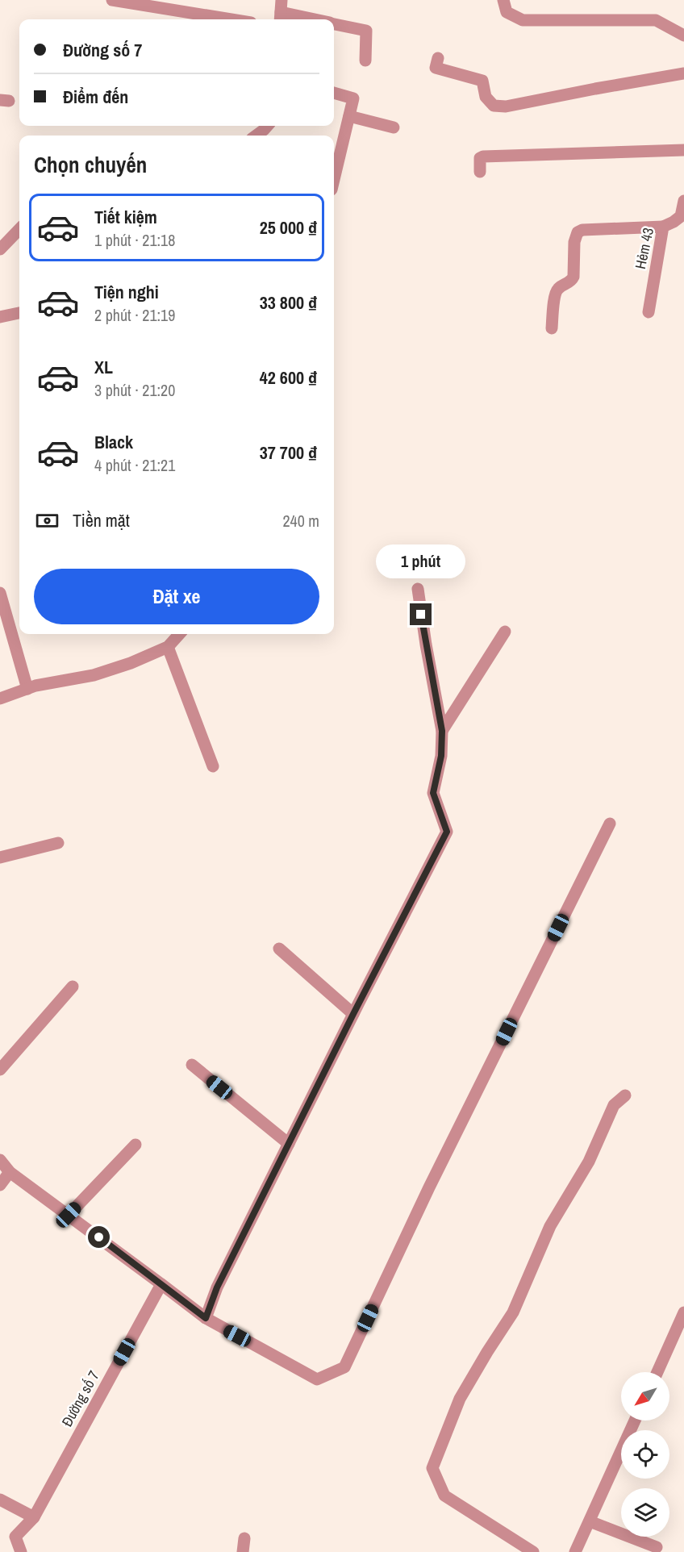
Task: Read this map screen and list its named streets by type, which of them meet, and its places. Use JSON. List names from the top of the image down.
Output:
{
  "streets": {
    "street": ["Hẻm 43", "Đường số 7"]
  },
  "north": "bottom left",
  "page": {
    "banner": ["Đường số 7", "Điểm đến"],
    "heading": "Chọn chuyến",
    "list": [
      {
        "name": "Tiết kiệm",
        "note": "1 phút · 21:18",
        "value": "25 000 ₫"
      },
      {
        "name": "Tiện nghi",
        "note": "2 phút · 21:19",
        "value": "33 800 ₫"
      },
      {
        "name": "XL",
        "note": "3 phút · 21:20",
        "value": "42 600 ₫"
      },
      {
        "name": "Black",
        "note": "4 phút · 21:21",
        "value": "37 700 ₫"
      }
    ],
    "pay": ["Tiền mặt", "240 m"],
    "bubble": "1 phút",
    "buttons": "Đặt xe"
  }
}
